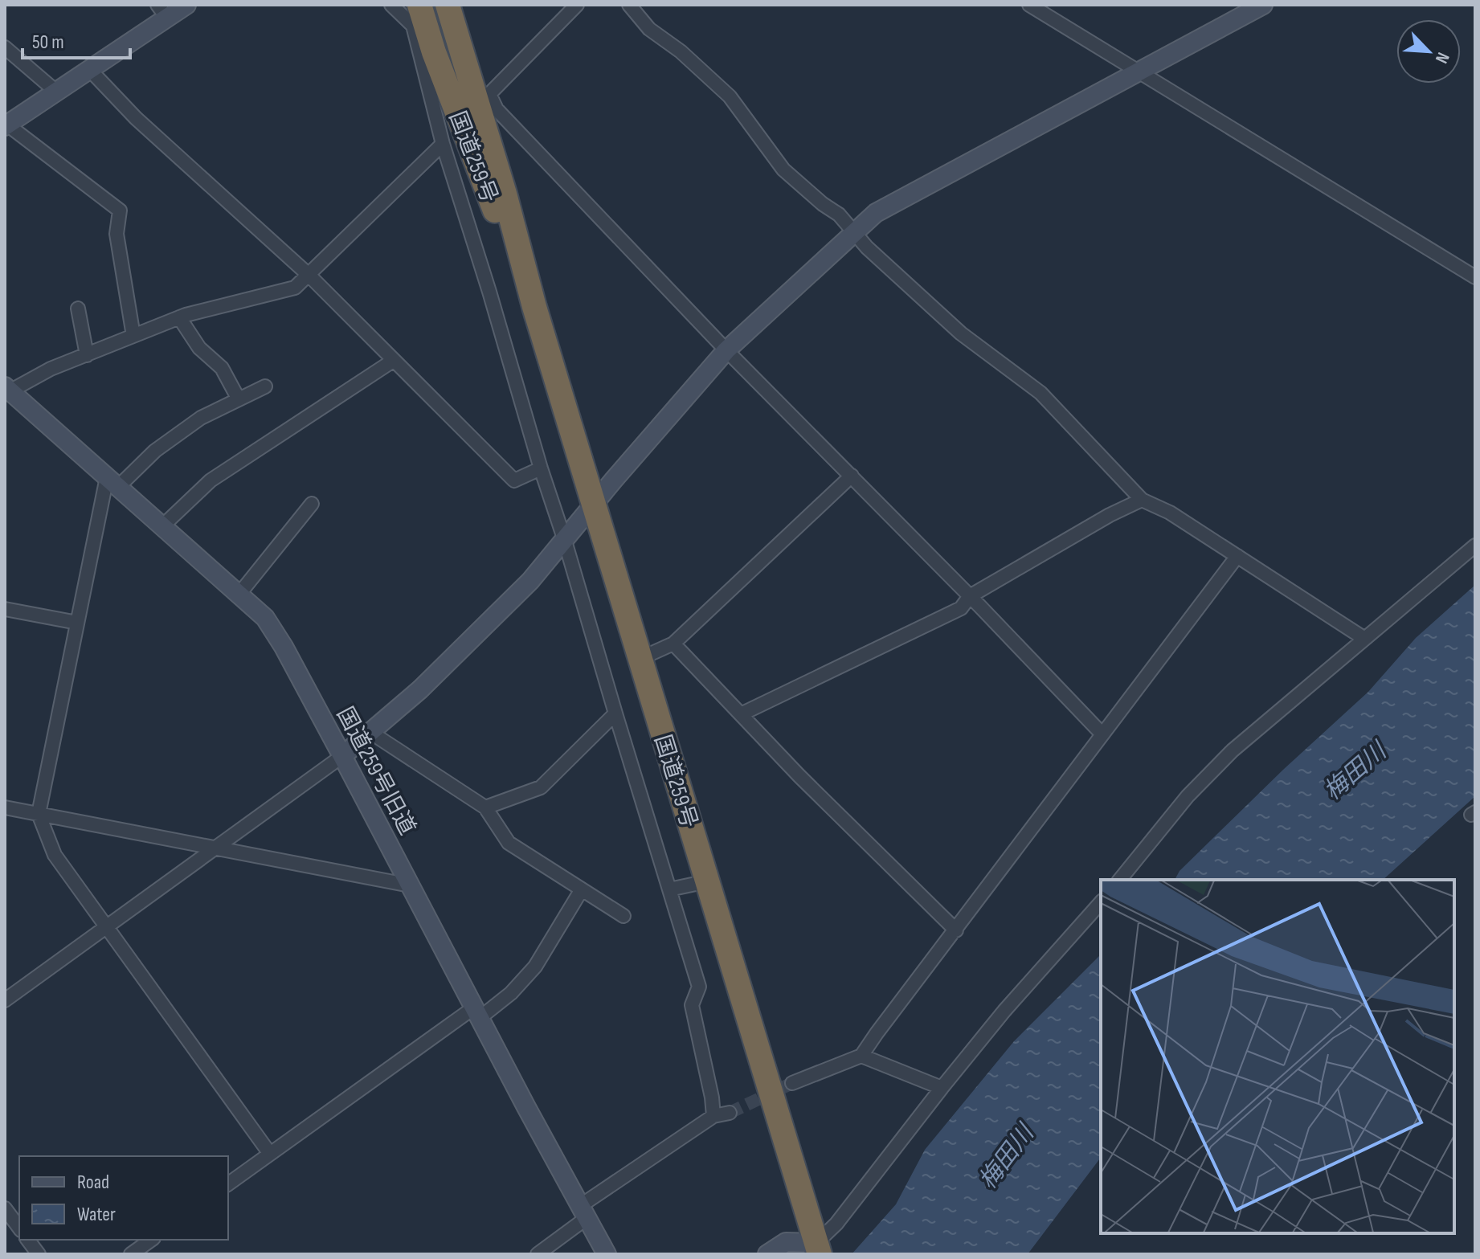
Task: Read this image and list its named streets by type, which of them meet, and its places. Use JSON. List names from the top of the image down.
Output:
{
  "streets": {
    "highway": ["国道259号"],
    "street": ["国道259号旧道"]
  },
  "water": ["梅田川"],
  "legend": ["Road", "Water"],
  "scale_bar": "50 m",
  "north": "bottom right"
}
